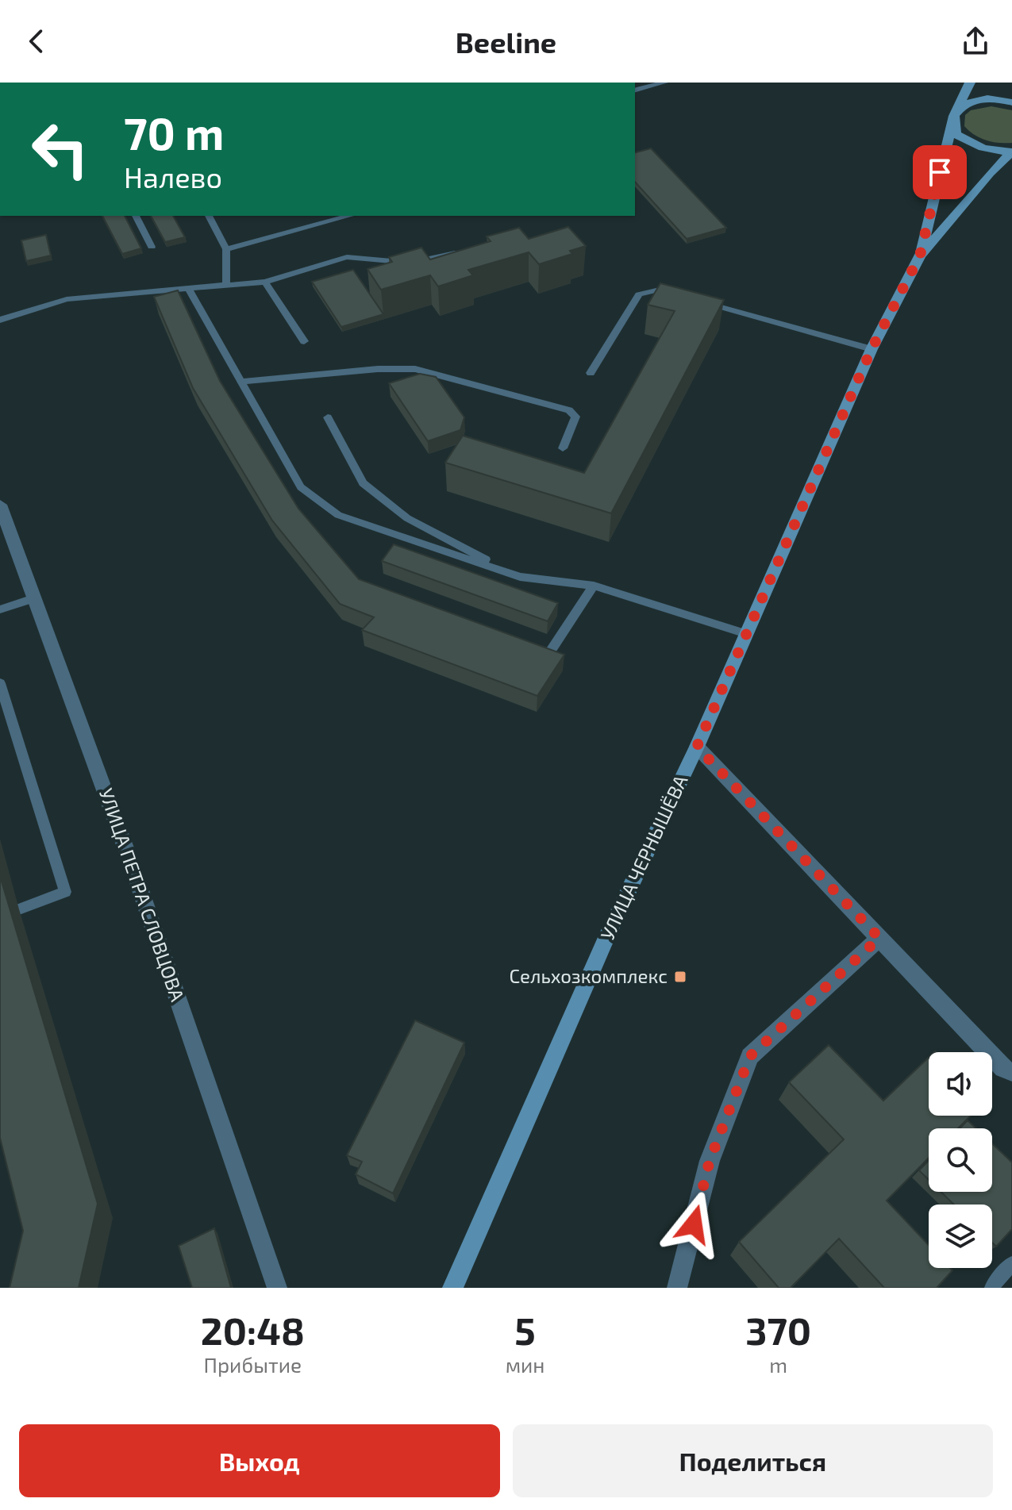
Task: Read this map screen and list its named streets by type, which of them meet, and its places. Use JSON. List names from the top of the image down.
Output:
{
  "streets": {
    "street": ["УЛИЦА ЧЕРНЫШЁВА", "УЛИЦА ПЕТРА СЛОВЦОВА"]
  },
  "places": {
    "transit": ["Сельхозкомплекс"]
  },
  "page": {
    "header": "Beeline",
    "turn": ["70 m", "Налево"],
    "eta": [
      "20:48",
      "Прибытие",
      "5",
      "мин",
      "370",
      "m"
    ],
    "buttons": ["Выход", "Поделиться"]
  }
}
